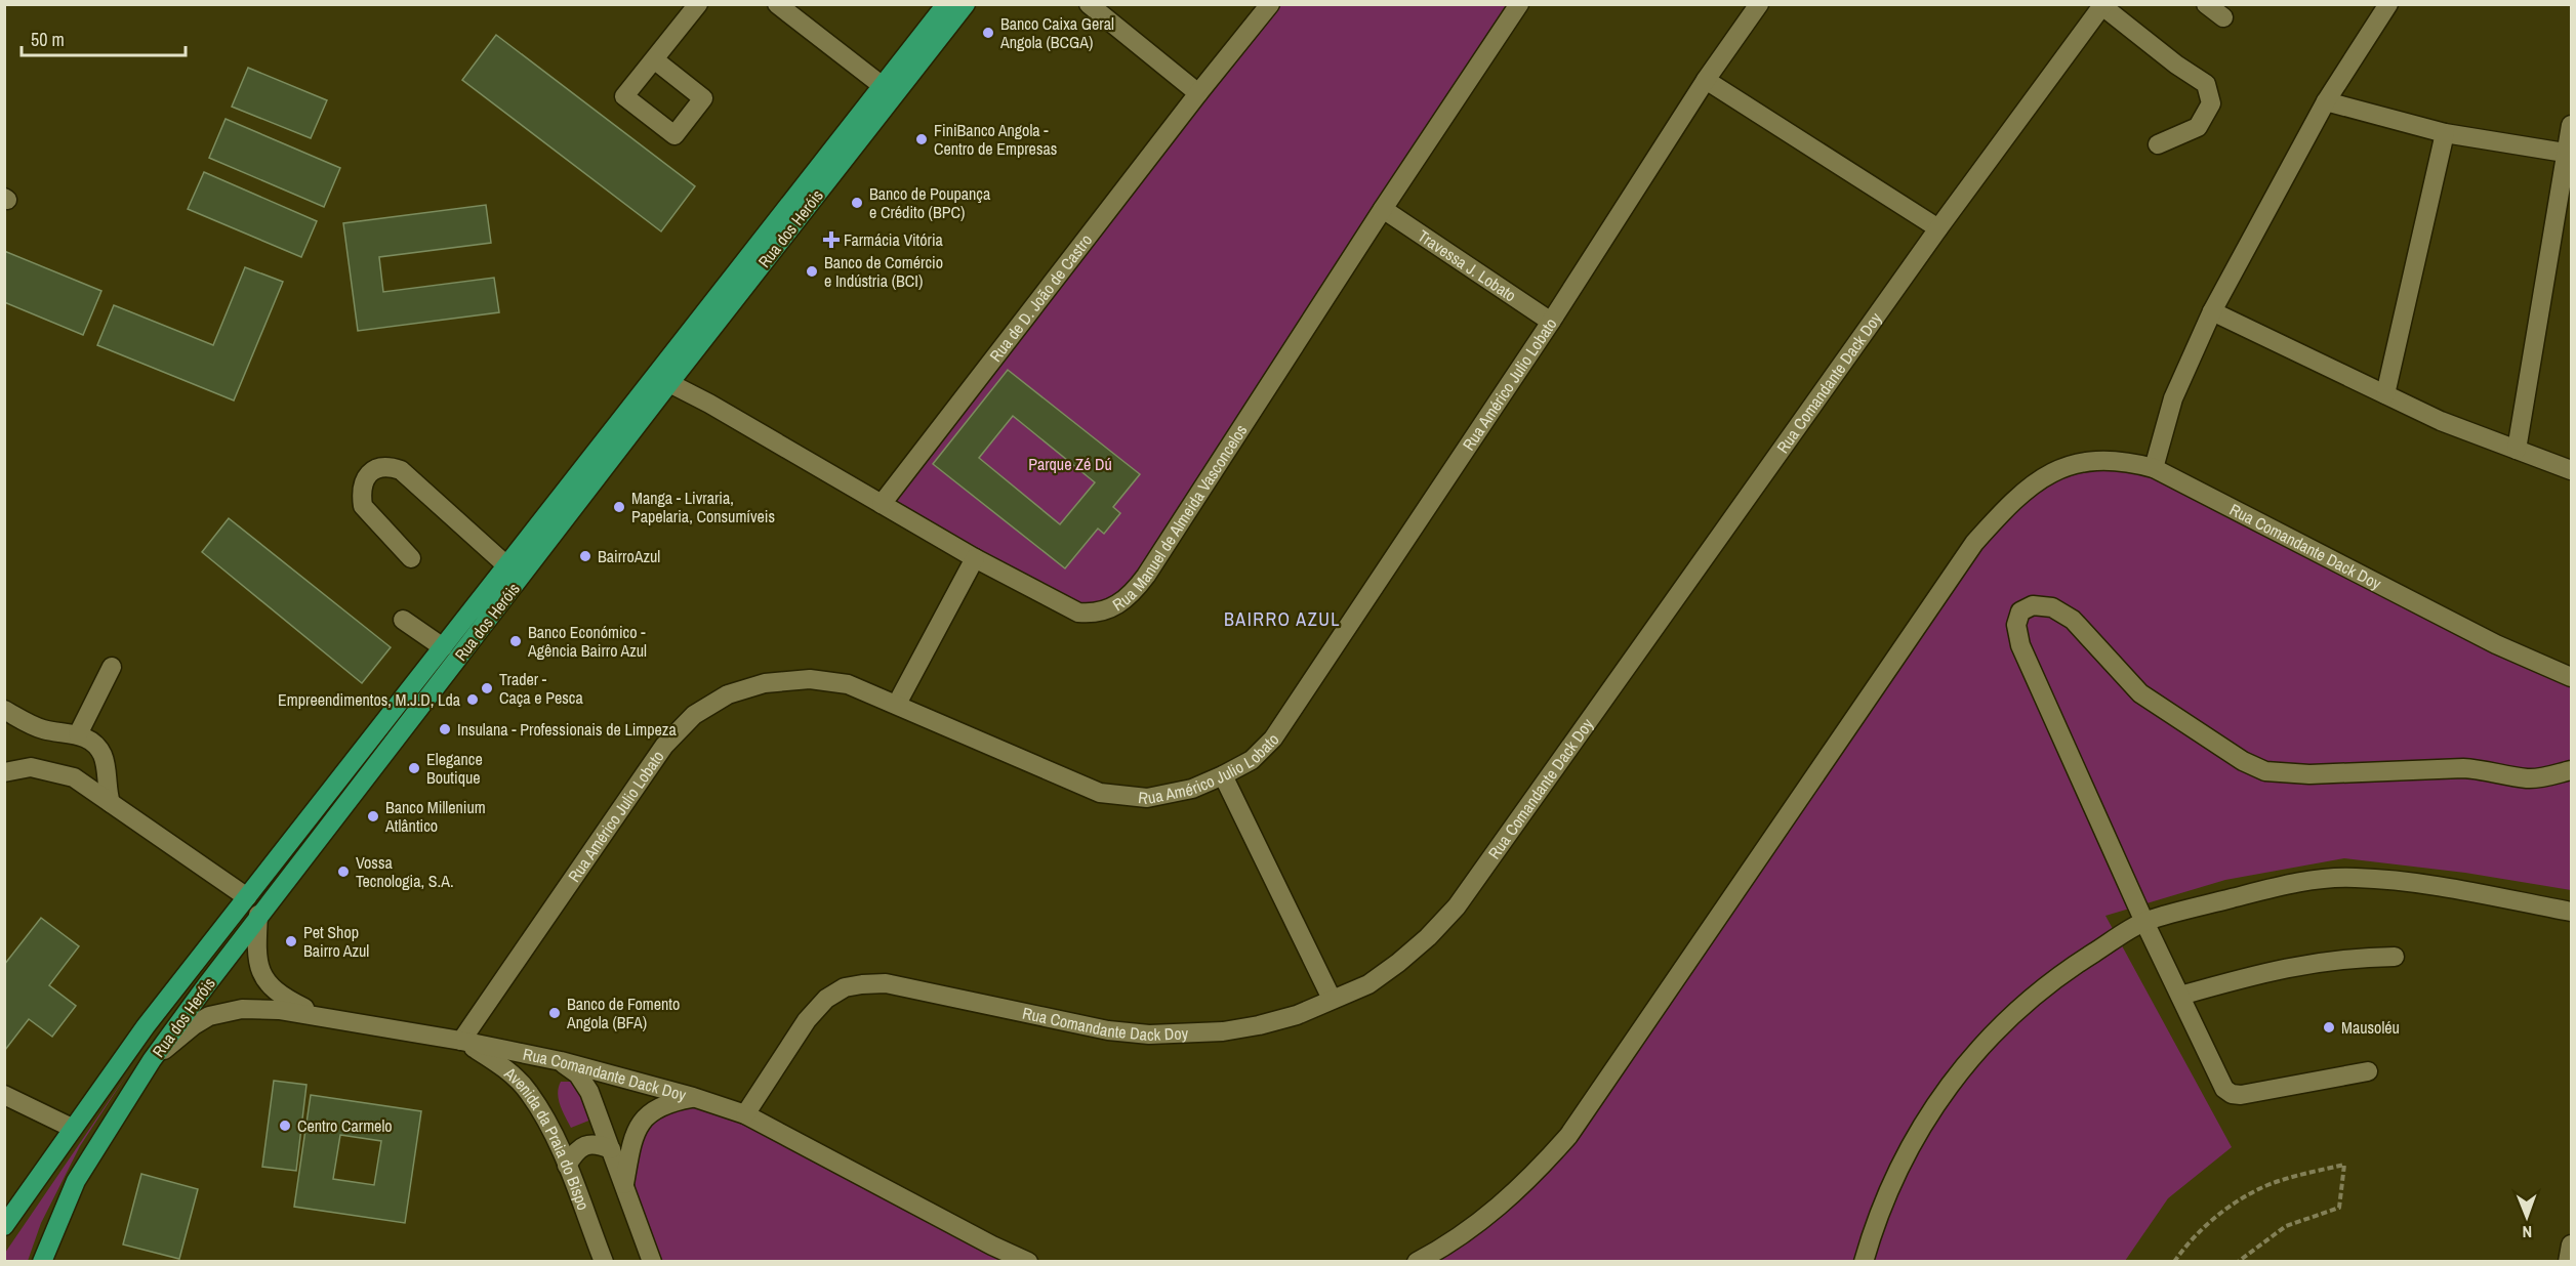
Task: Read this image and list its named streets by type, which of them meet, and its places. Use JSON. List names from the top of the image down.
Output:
{
  "streets": {
    "main road": ["Rua dos Heróis"],
    "street": [
      "Travessa J. Lobato",
      "Rua de D. João de Castro",
      "Rua Comandante Dack Doy",
      "Rua Américo Julio Lobato",
      "Rua Manuel de Almeida Vasconcelos",
      "Avenida da Praia do Bispo"
    ]
  },
  "crossings": [
    ["Rua dos Heróis", "Rua Comandante Dack Doy"],
    ["Rua dos Heróis", "Rua Manuel de Almeida Vasconcelos"],
    ["Travessa J. Lobato", "Rua Américo Julio Lobato"],
    ["Travessa J. Lobato", "Rua Manuel de Almeida Vasconcelos"],
    ["Rua de D. João de Castro", "Rua Manuel de Almeida Vasconcelos"],
    ["Rua Comandante Dack Doy", "Rua Américo Julio Lobato"],
    ["Rua Comandante Dack Doy", "Avenida da Praia do Bispo"],
    ["Rua Américo Julio Lobato", "Avenida da Praia do Bispo"]
  ],
  "districts": ["BAIRRO AZUL"],
  "parks": ["Parque Zé Dú"],
  "places": {
    "other": [
      "Banco Caixa Geral Angola (BCGA)",
      "FiniBanco Angola - Centro de Empresas",
      "Banco de Poupança e Crédito (BPC)",
      "Banco de Comércio e Indústria (BCI)",
      "Manga - Livraria, Papelaria, Consumíveis",
      "BairroAzul",
      "Banco Económico - Agência Bairro Azul",
      "Trader - Caça e Pesca",
      "Empreendimentos, M.J.D, Lda",
      "Insulana - Professionais de Limpeza",
      "Elegance Boutique",
      "Banco Millenium Atlântico",
      "Vossa Tecnologia, S.A.",
      "Pet Shop Bairro Azul",
      "Banco de Fomento Angola (BFA)",
      "Mausoléu",
      "Centro Carmelo"
    ],
    "health": ["Farmácia Vitória"]
  },
  "scale_bar": "50 m",
  "north": "bottom"
}
